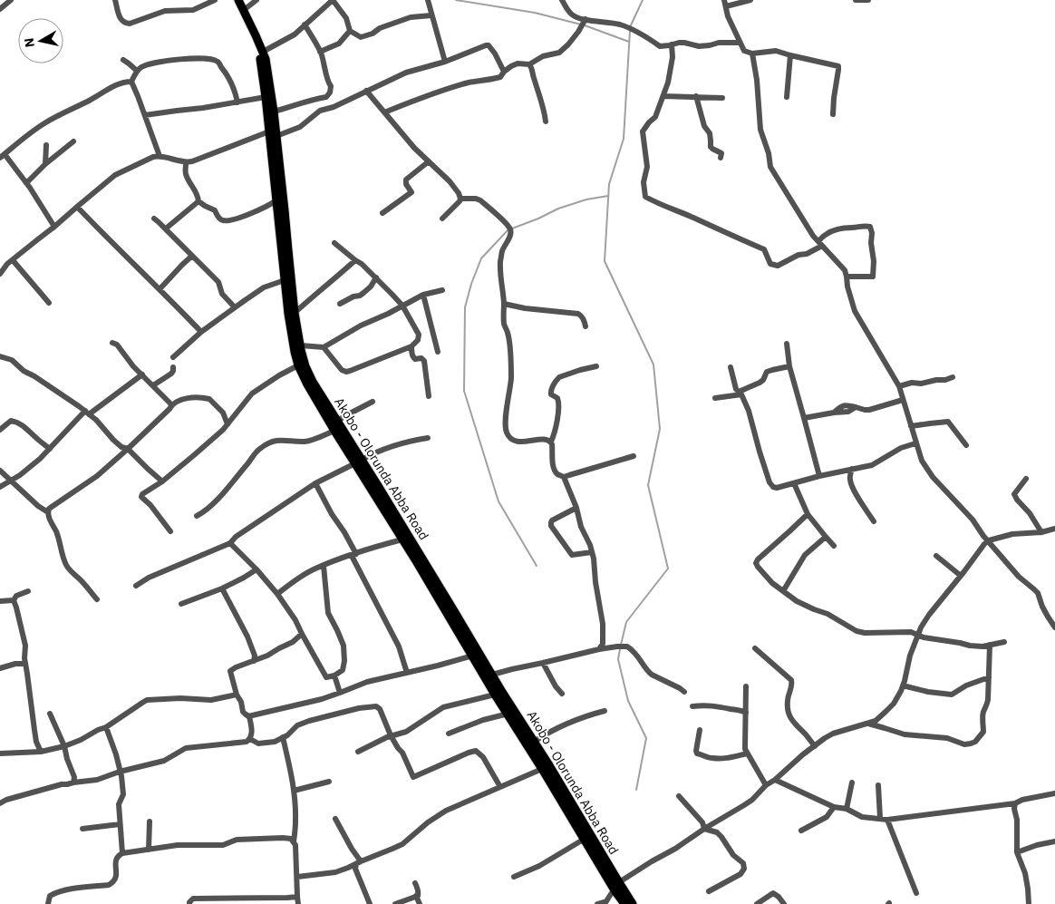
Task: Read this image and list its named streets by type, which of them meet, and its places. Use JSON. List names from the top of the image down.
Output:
{
  "streets": {
    "main road": ["Akobo - Olorunda Abba Road"]
  },
  "north": "left"
}
